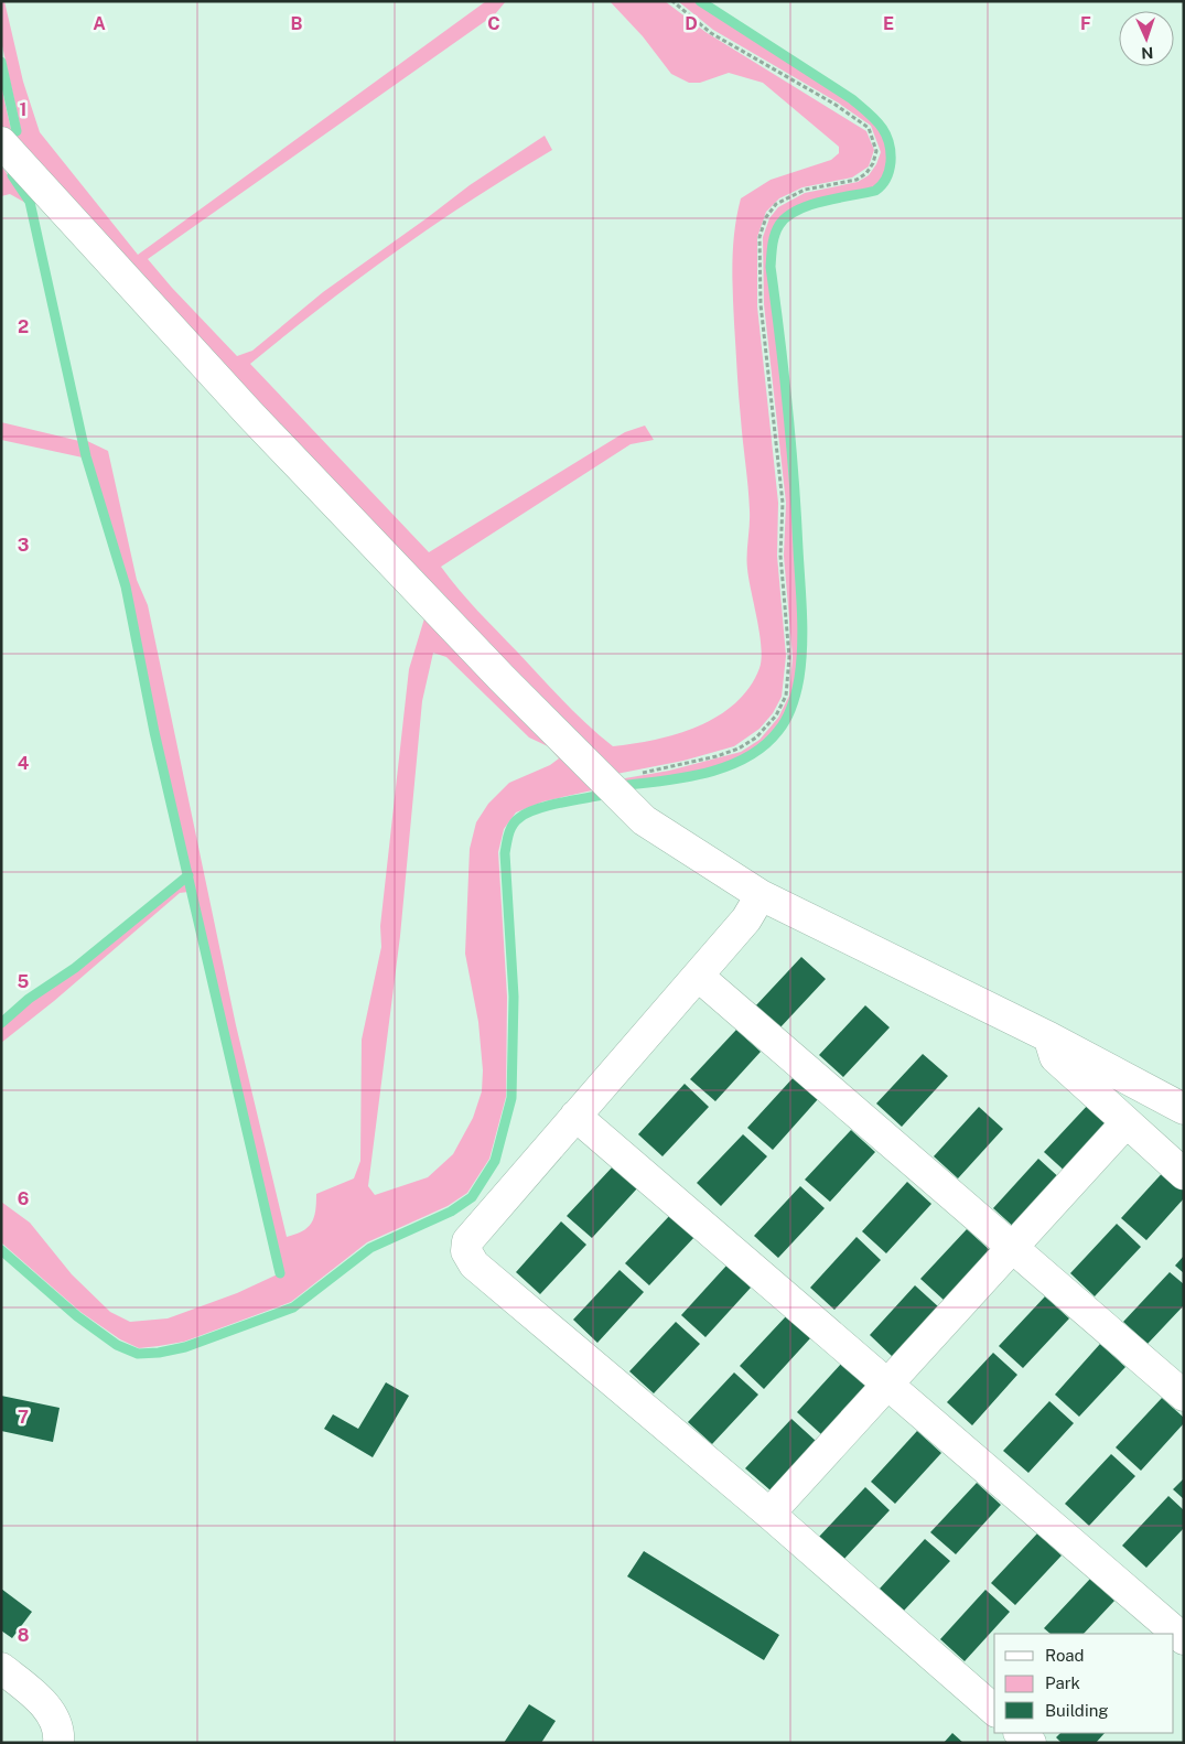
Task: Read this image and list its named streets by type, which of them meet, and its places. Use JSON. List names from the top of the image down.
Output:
{
  "legend": ["Road", "Park", "Building"],
  "north": "bottom",
  "grid": {
    "columns": [
      "A",
      "B",
      "C",
      "D",
      "E",
      "F"
    ],
    "rows": [
      "1",
      "2",
      "3",
      "4",
      "5",
      "6",
      "7",
      "8"
    ]
  }
}
